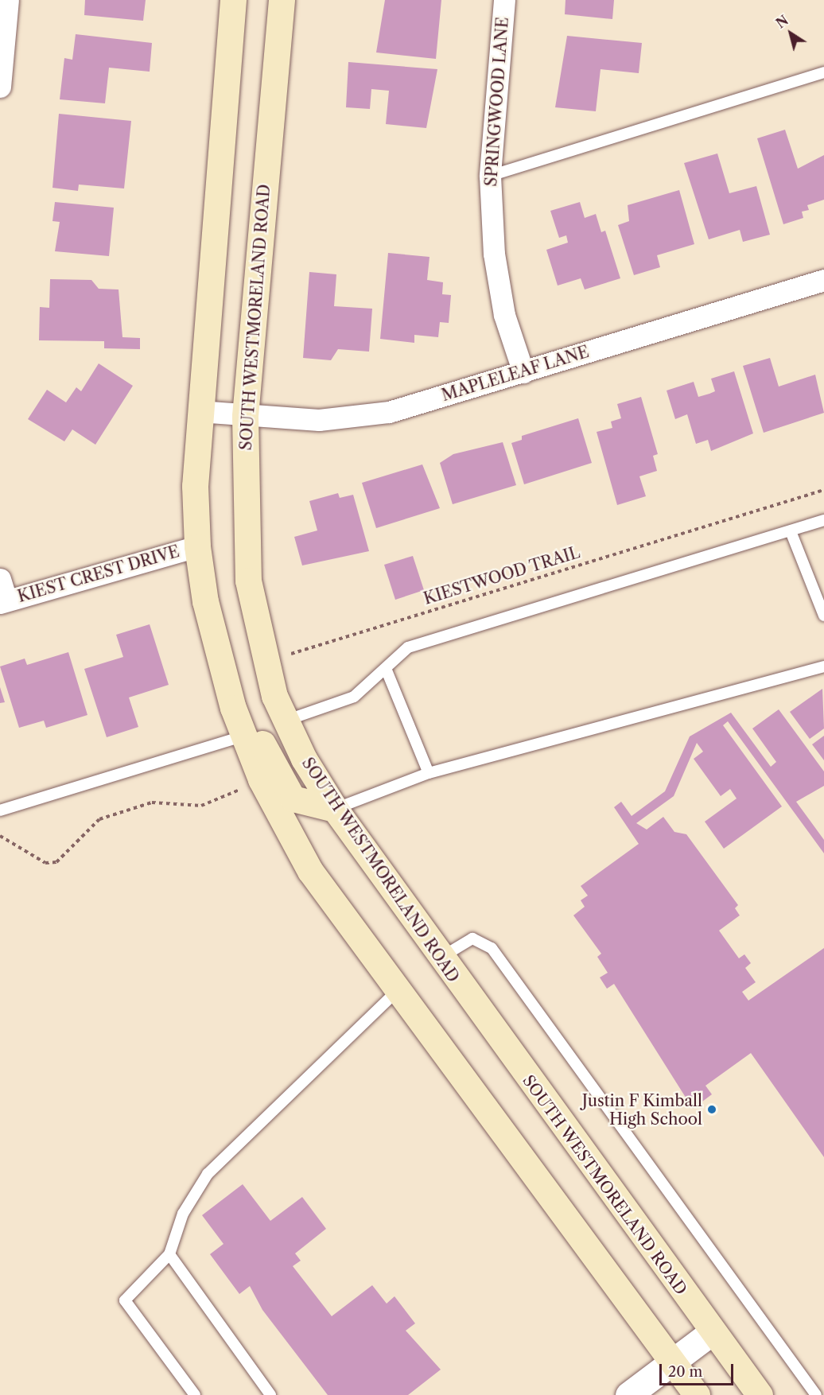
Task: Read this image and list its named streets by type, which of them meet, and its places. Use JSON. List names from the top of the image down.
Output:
{
  "streets": {
    "main road": ["SOUTH WESTMORELAND ROAD"],
    "street": ["SPRINGWOOD LANE", "MAPLELEAF LANE", "KIEST CREST DRIVE"],
    "path": ["KIESTWOOD TRAIL"]
  },
  "crossings": [
    ["SPRINGWOOD LANE", "MAPLELEAF LANE"],
    ["SOUTH WESTMORELAND ROAD", "MAPLELEAF LANE"]
  ],
  "places": ["Justin F Kimball High School"],
  "scale_bar": "20 m",
  "north": "top left"
}
